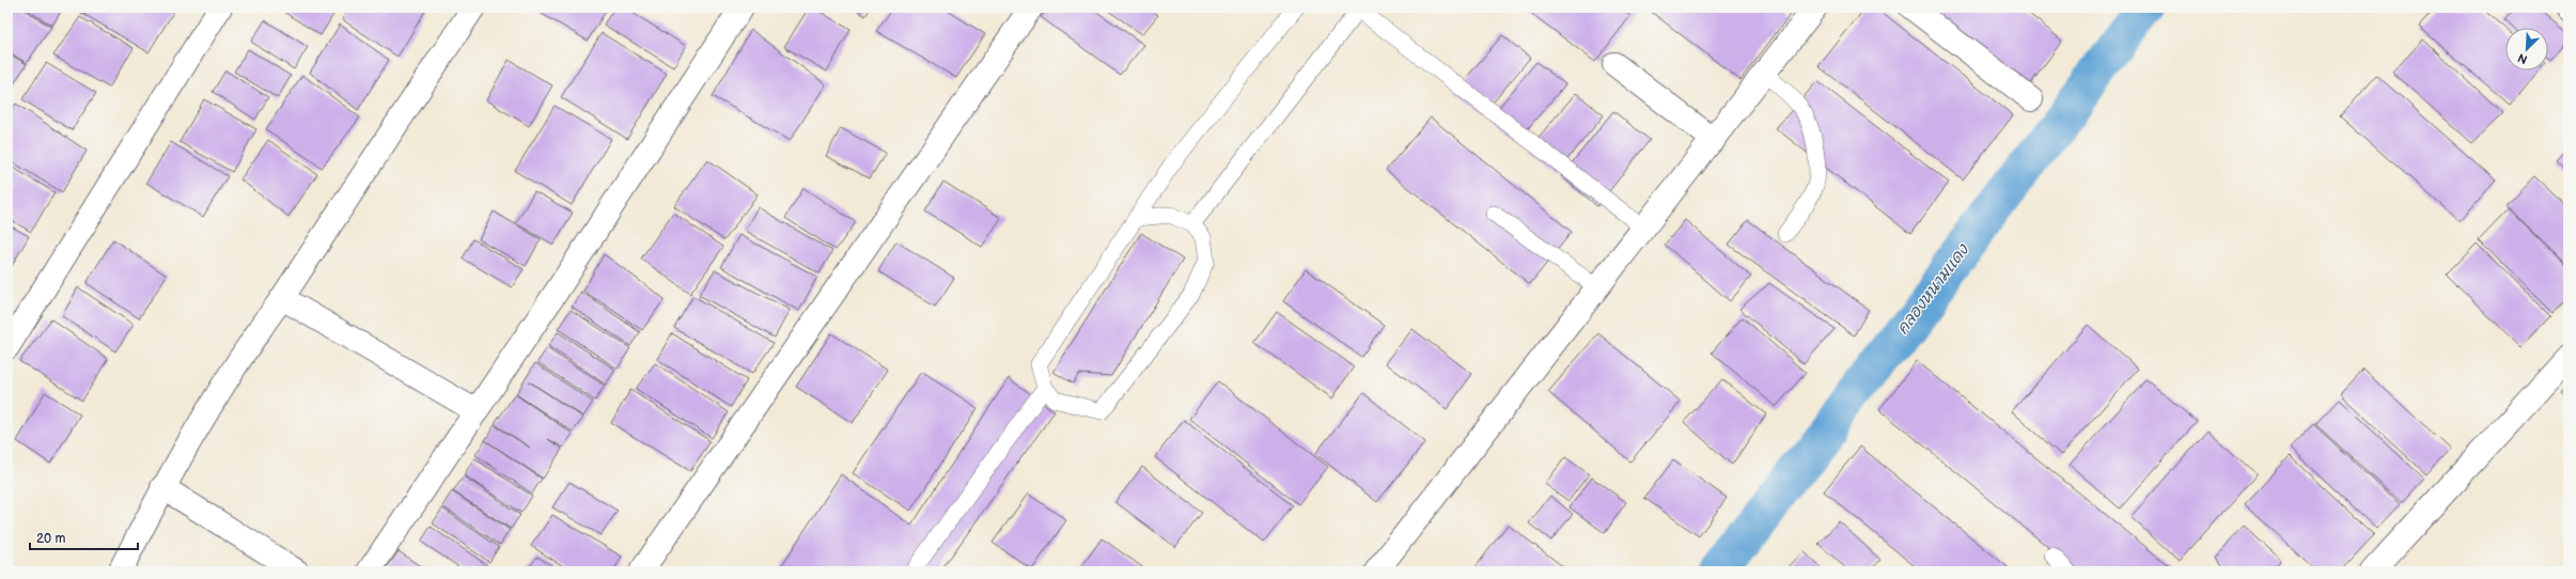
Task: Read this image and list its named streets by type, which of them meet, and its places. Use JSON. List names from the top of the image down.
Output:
{
  "water": ["คลองหนามแดง"],
  "scale_bar": "20 m",
  "north": "bottom left"
}
